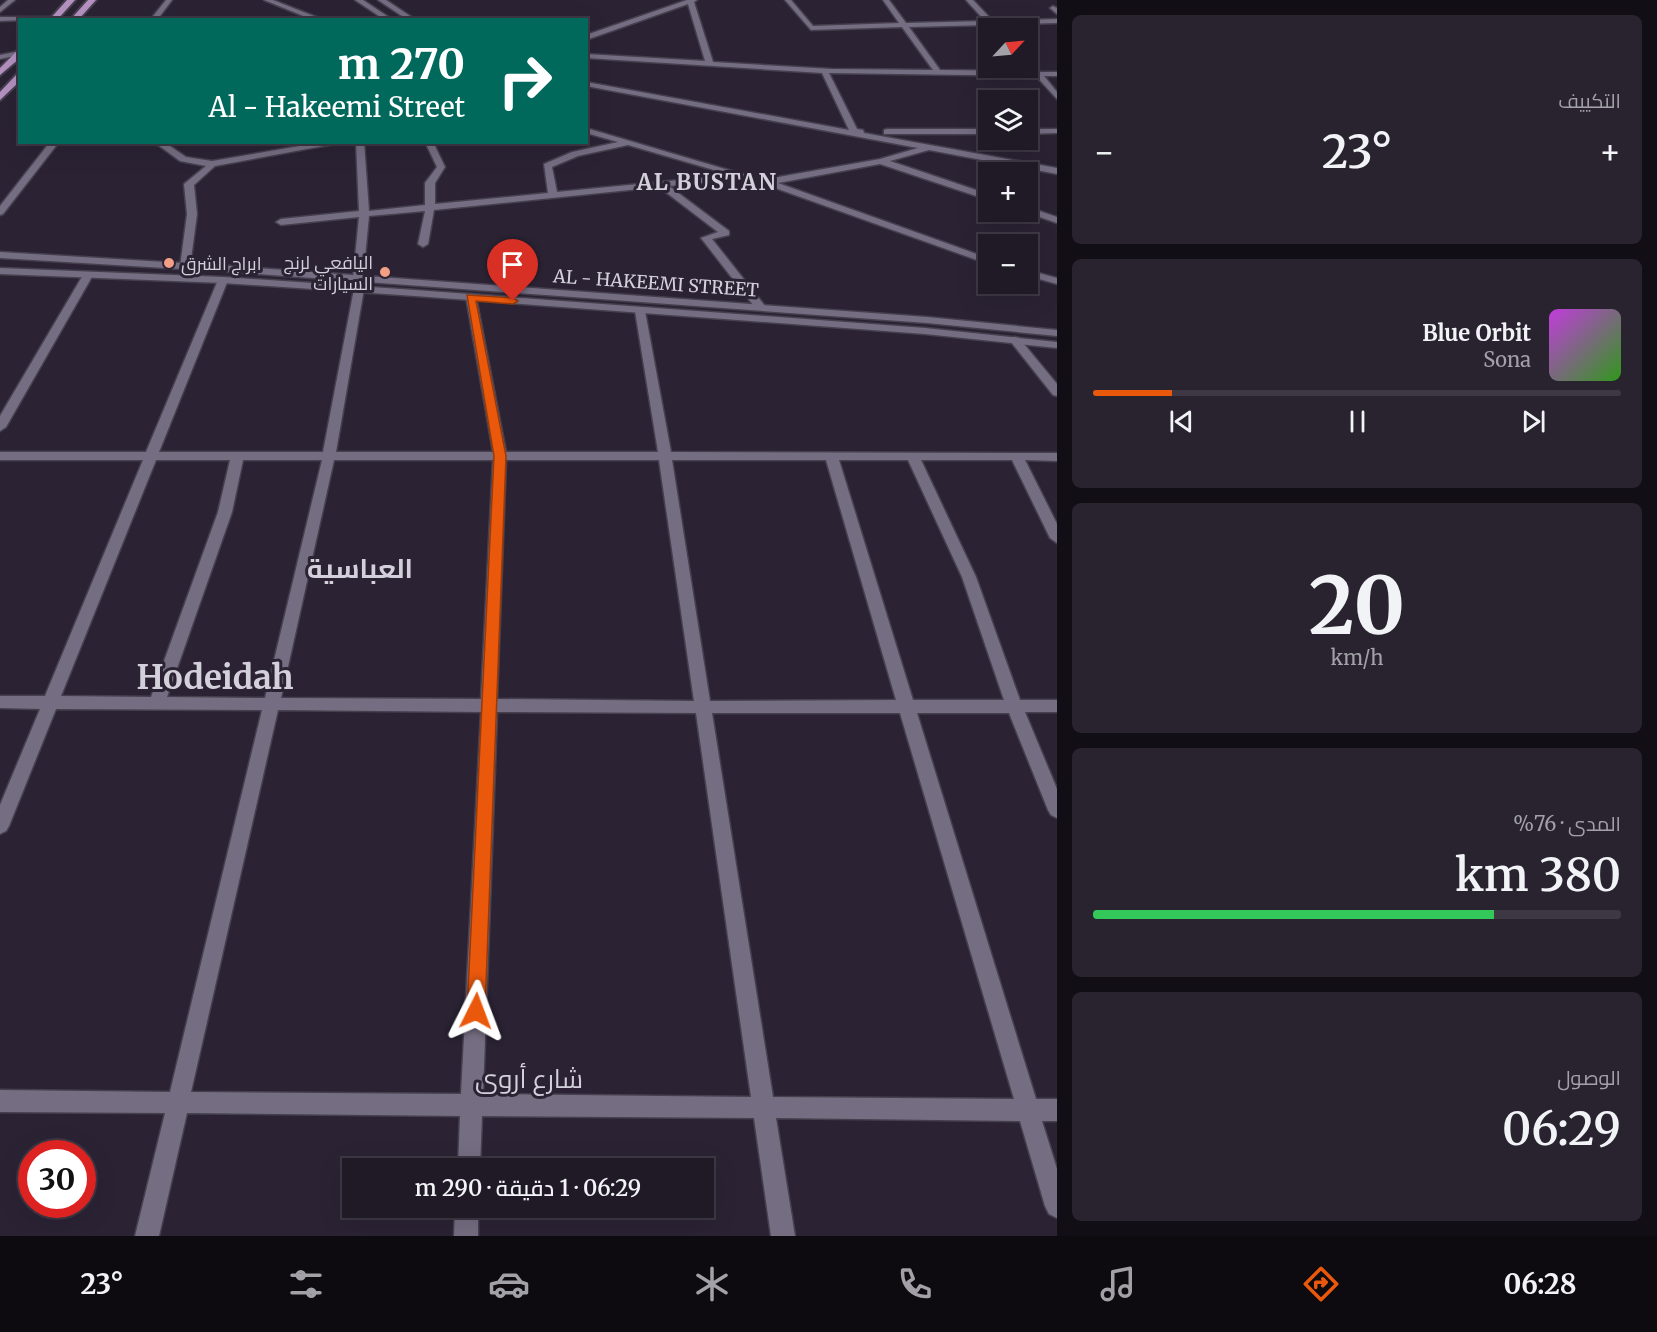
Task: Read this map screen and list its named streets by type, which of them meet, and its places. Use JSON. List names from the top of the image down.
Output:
{
  "streets": {
    "street": ["AL - HAKEEMI STREET", "شارع أروى"]
  },
  "districts": ["AL BUSTAN", "العباسية", "Hodeidah"],
  "places": ["ابراج الشرق", "اليافعي لرنج السيارات"],
  "north": "top right",
  "page": {
    "tile": [
      "التكييف",
      ["20", "km/h"],
      ["المدى · 76%", "380 km"],
      ["الوصول", "06:29"]
    ],
    "map_buttons": ["+", "−"],
    "turn": ["270 m", "Al - Hakeemi Street"],
    "heat": ["−", "23°", "+"],
    "song": ["Blue Orbit", "Sona"],
    "limit": "30",
    "trip": "06:29 · 1 دقيقة · 290 m",
    "tabs": ["06:28", "23°"]
  }
}
